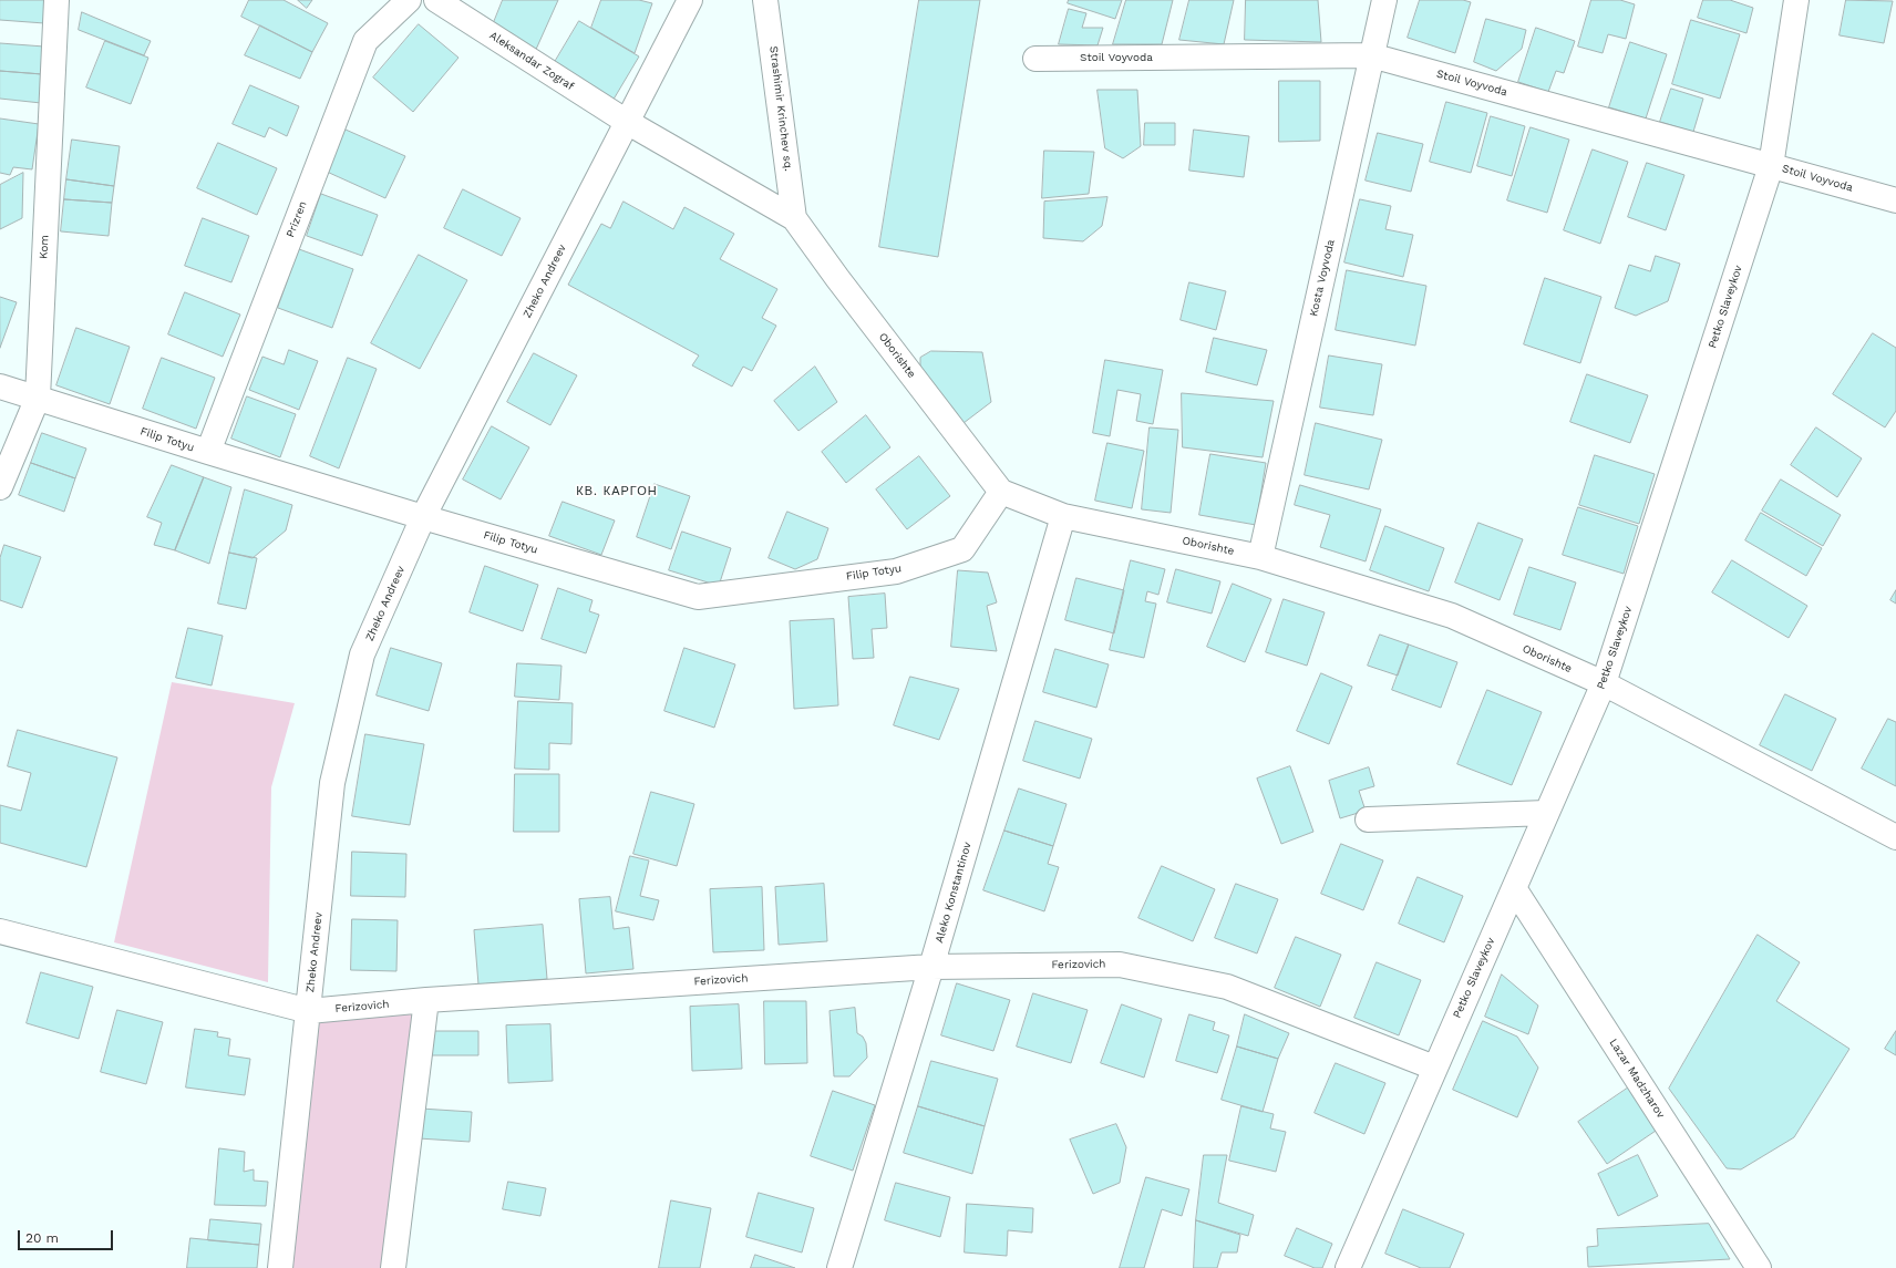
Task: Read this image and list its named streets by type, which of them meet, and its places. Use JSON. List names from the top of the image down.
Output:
{
  "streets": {
    "street": [
      "Stoil Voyvoda",
      "Aleksandar Zograf",
      "Strashimir Krinchev sq.",
      "Prizren",
      "Kom",
      "Kosta Voyvoda",
      "Zheko Andreev",
      "Petko Slaveykov",
      "Oborishte",
      "Filip Totyu",
      "Aleko Konstantinov",
      "Ferizovich",
      "Lazar Madzharov"
    ]
  },
  "crossings": [
    ["Stoil Voyvoda", "Kosta Voyvoda"],
    ["Stoil Voyvoda", "Petko Slaveykov"],
    ["Aleksandar Zograf", "Zheko Andreev"],
    ["Aleksandar Zograf", "Oborishte"],
    ["Strashimir Krinchev sq.", "Oborishte"],
    ["Prizren", "Filip Totyu"],
    ["Kom", "Filip Totyu"],
    ["Kosta Voyvoda", "Oborishte"],
    ["Zheko Andreev", "Oborishte"],
    ["Zheko Andreev", "Filip Totyu"],
    ["Zheko Andreev", "Ferizovich"],
    ["Petko Slaveykov", "Oborishte"],
    ["Petko Slaveykov", "Ferizovich"],
    ["Petko Slaveykov", "Lazar Madzharov"],
    ["Oborishte", "Filip Totyu"],
    ["Oborishte", "Aleko Konstantinov"],
    ["Aleko Konstantinov", "Ferizovich"]
  ],
  "districts": ["КВ. КАРГОН"],
  "scale_bar": "20 m"
}
